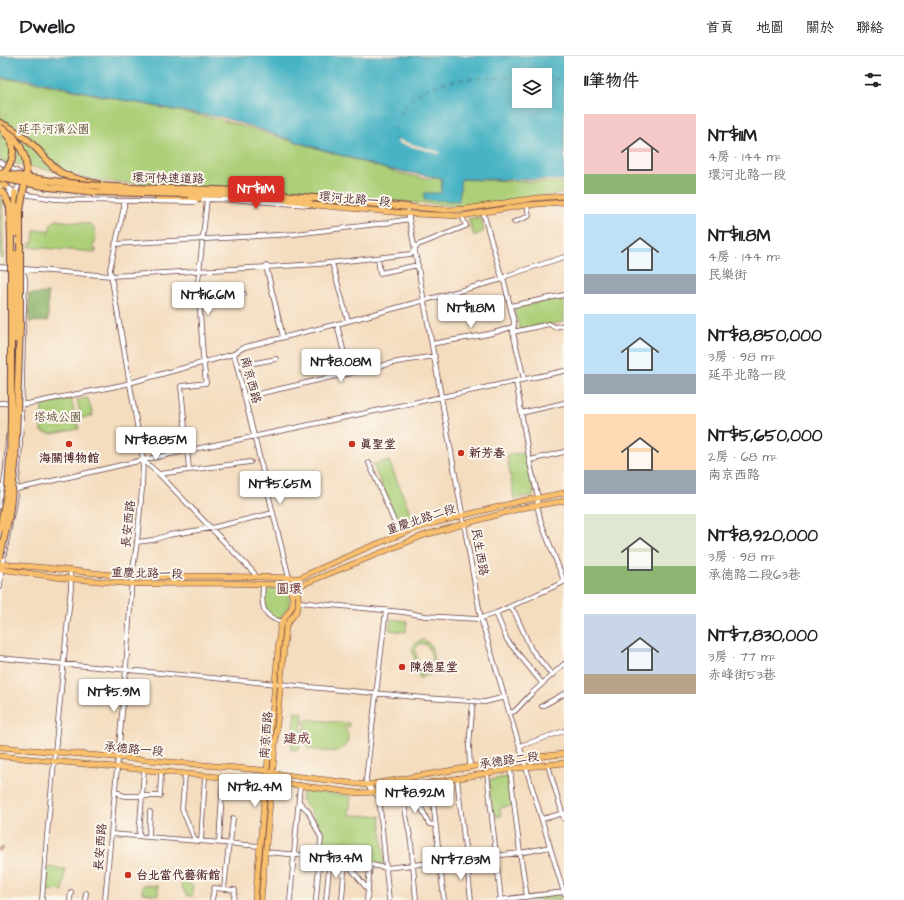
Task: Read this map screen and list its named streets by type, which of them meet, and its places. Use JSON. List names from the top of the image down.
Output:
{
  "streets": {
    "highway": ["環河快速道路"],
    "main road": [
      "環河北路一段",
      "南京西路",
      "重慶北路二段",
      "重慶北路一段",
      "承德路一段",
      "承德路二段"
    ],
    "street": ["長安西路", "民生西路"]
  },
  "crossings": [
    ["環河快速道路", "環河北路一段"],
    ["環河快速道路", "民生西路"],
    ["環河北路一段", "長安西路"],
    ["環河北路一段", "民生西路"],
    ["南京西路", "重慶北路二段"],
    ["南京西路", "長安西路"],
    ["南京西路", "重慶北路一段"],
    ["南京西路", "承德路一段"],
    ["南京西路", "承德路二段"],
    ["重慶北路二段", "民生西路"],
    ["重慶北路二段", "重慶北路一段"],
    ["長安西路", "重慶北路一段"],
    ["長安西路", "承德路一段"],
    ["民生西路", "承德路二段"],
    ["承德路一段", "承德路二段"]
  ],
  "districts": ["圓環", "建成"],
  "parks": ["延平河濱公園", "塔城公園"],
  "places": [
    "海關博物館",
    "真聖堂",
    "新芳春",
    "陳德星堂",
    "台北當代藝術館"
  ],
  "page": {
    "header": "Dwello",
    "nav": [
      "首頁",
      "地圖",
      "關於",
      "聯絡"
    ],
    "heading": "11筆物件",
    "list": [
      {
        "name": "NT$11M",
        "note": "4房 · 144 m² · 環河北路一段"
      },
      {
        "name": "NT$11.8M",
        "note": "4房 · 144 m² · 民樂街"
      },
      {
        "name": "NT$8,850,000",
        "note": "3房 · 98 m² · 延平北路一段"
      },
      {
        "name": "NT$5,650,000",
        "note": "2房 · 68 m² · 南京西路"
      },
      {
        "name": "NT$8,920,000",
        "note": "3房 · 98 m² · 承德路二段63巷"
      },
      {
        "name": "NT$7,830,000",
        "note": "3房 · 77 m² · 赤峰街53巷"
      }
    ],
    "price": [
      "NT$11M",
      "NT$16.6M",
      "NT$11.8M",
      "NT$8.08M",
      "NT$8.85M",
      "NT$5.65M",
      "NT$5.9M",
      "NT$12.4M",
      "NT$8.92M",
      "NT$13.4M",
      "NT$7.83M"
    ]
  }
}
